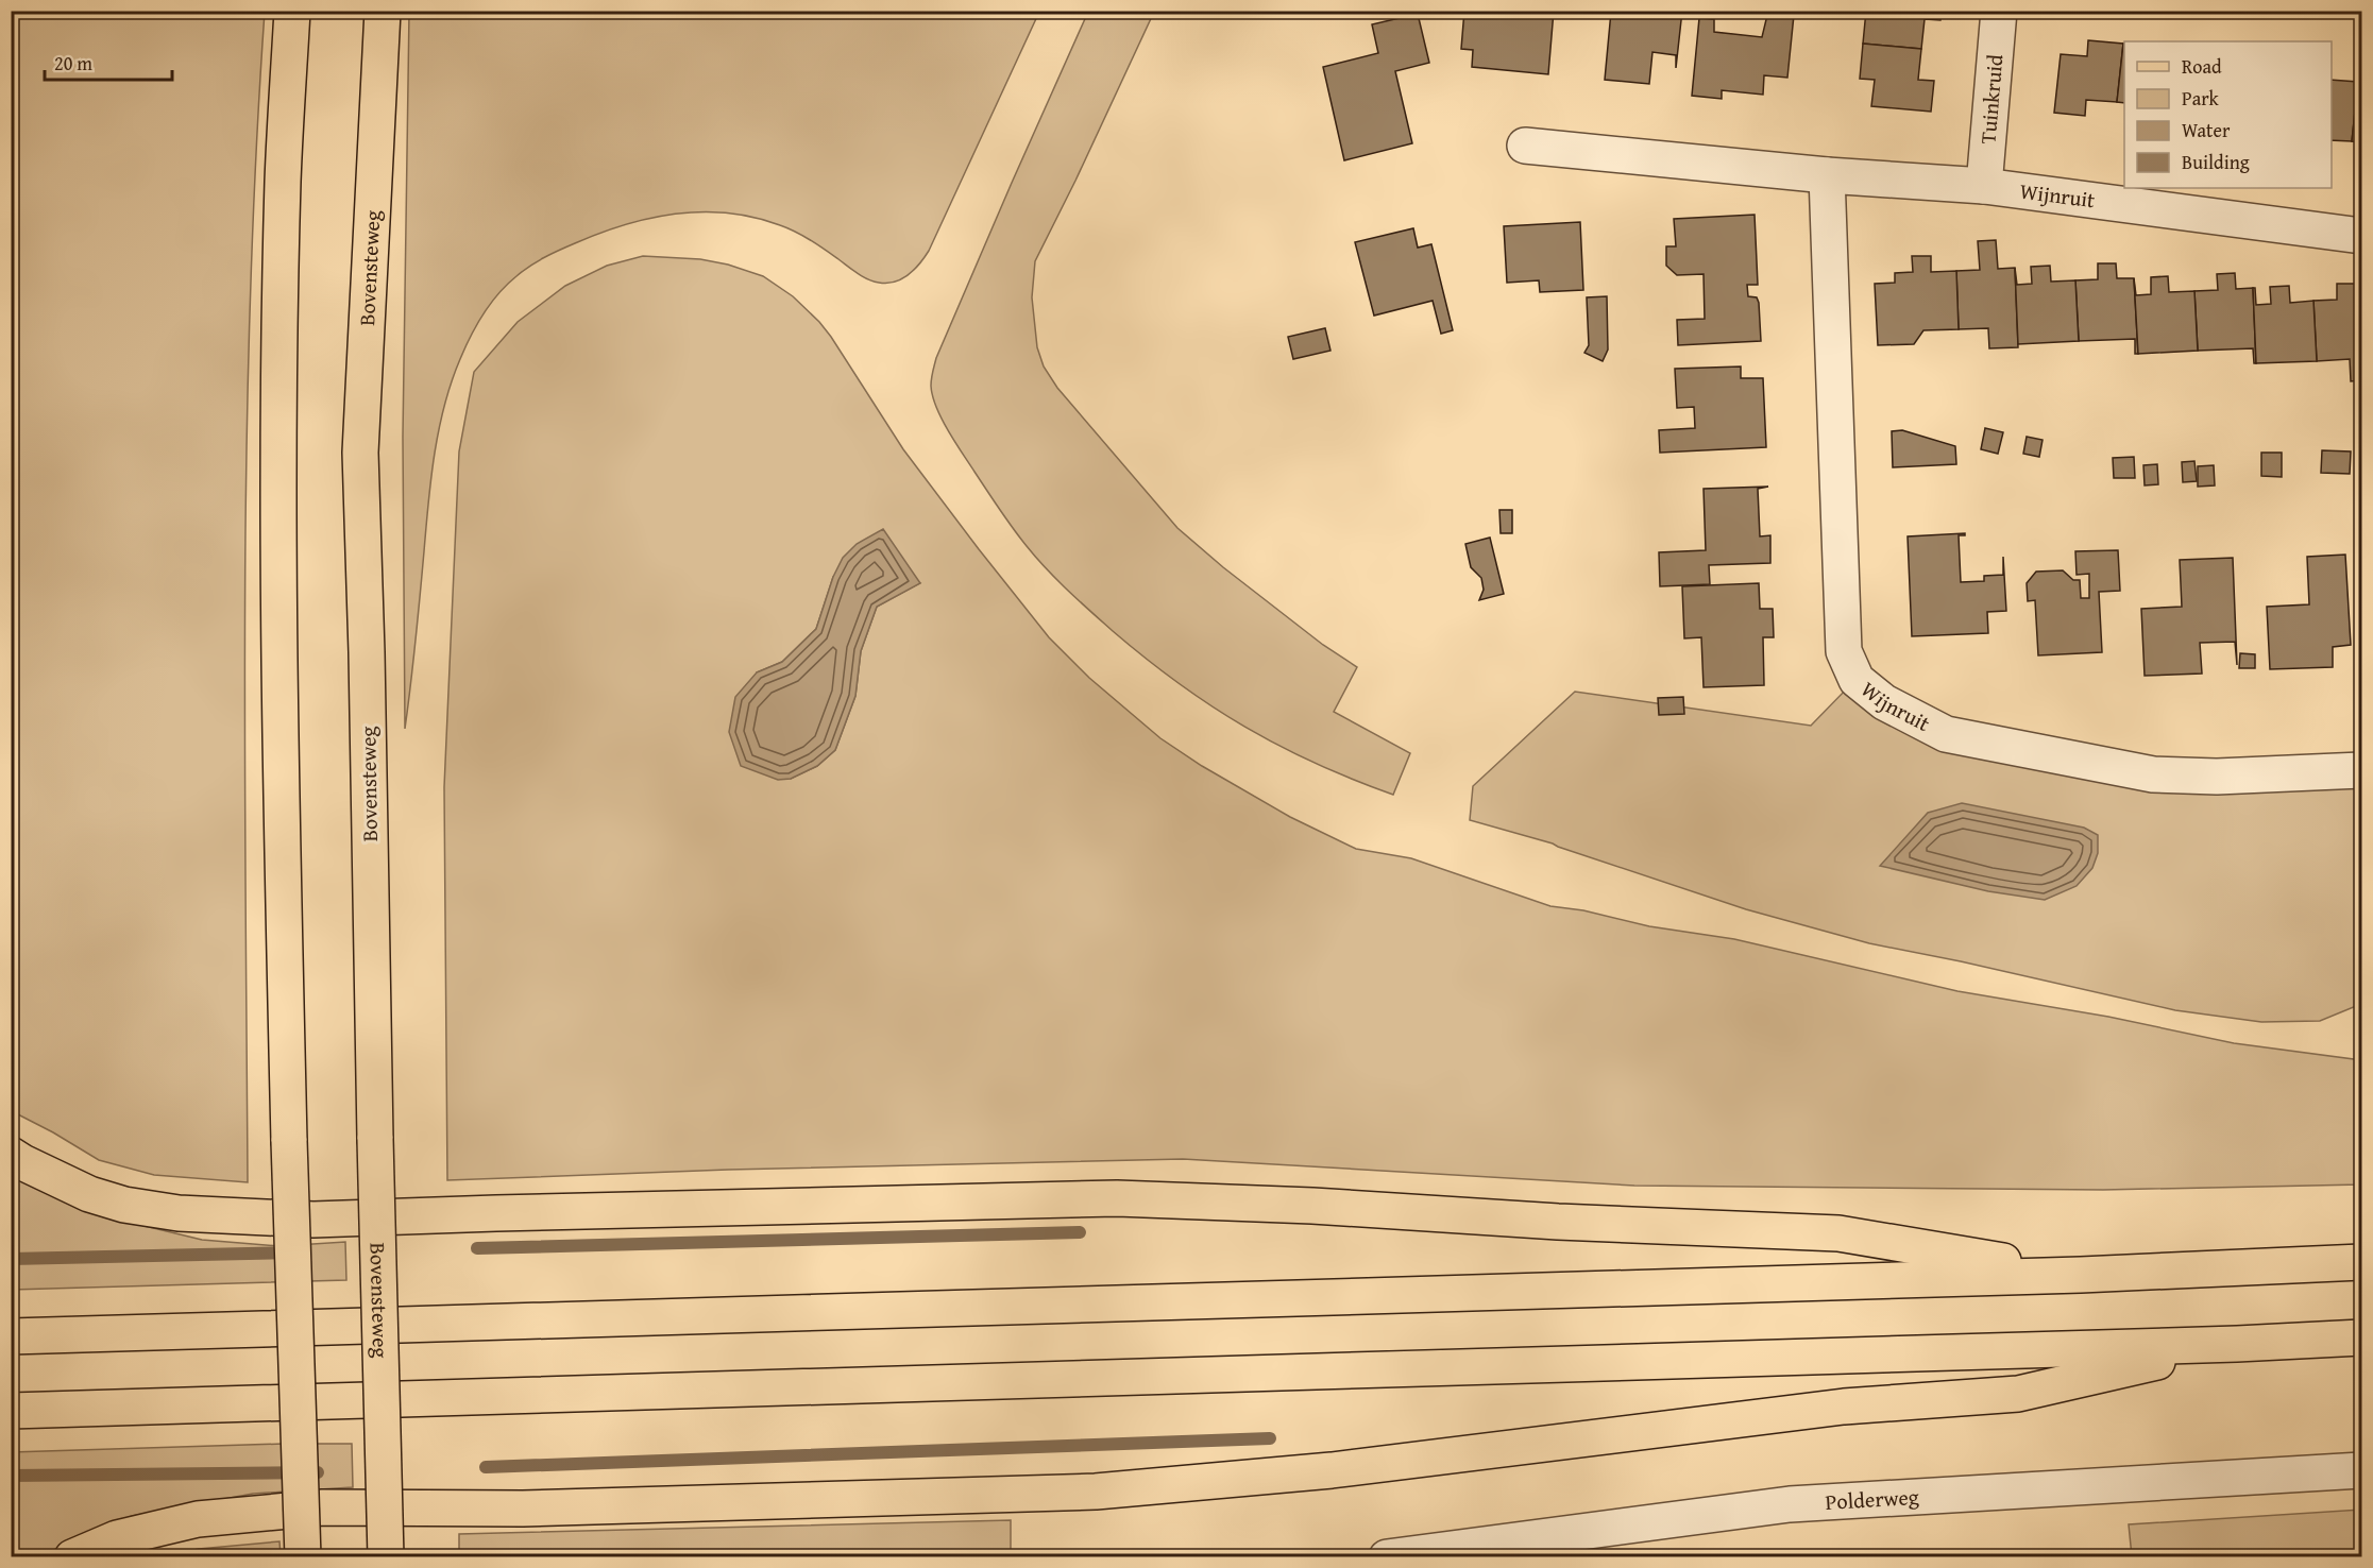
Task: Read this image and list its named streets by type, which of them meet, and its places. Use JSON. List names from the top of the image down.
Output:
{
  "streets": {
    "main road": ["Bovensteweg"],
    "street": ["Tuinkruid", "Wijnruit", "Polderweg"]
  },
  "crossings": [
    ["Tuinkruid", "Wijnruit"]
  ],
  "legend": [
    "Road",
    "Park",
    "Water",
    "Building"
  ],
  "scale_bar": "20 m"
}
